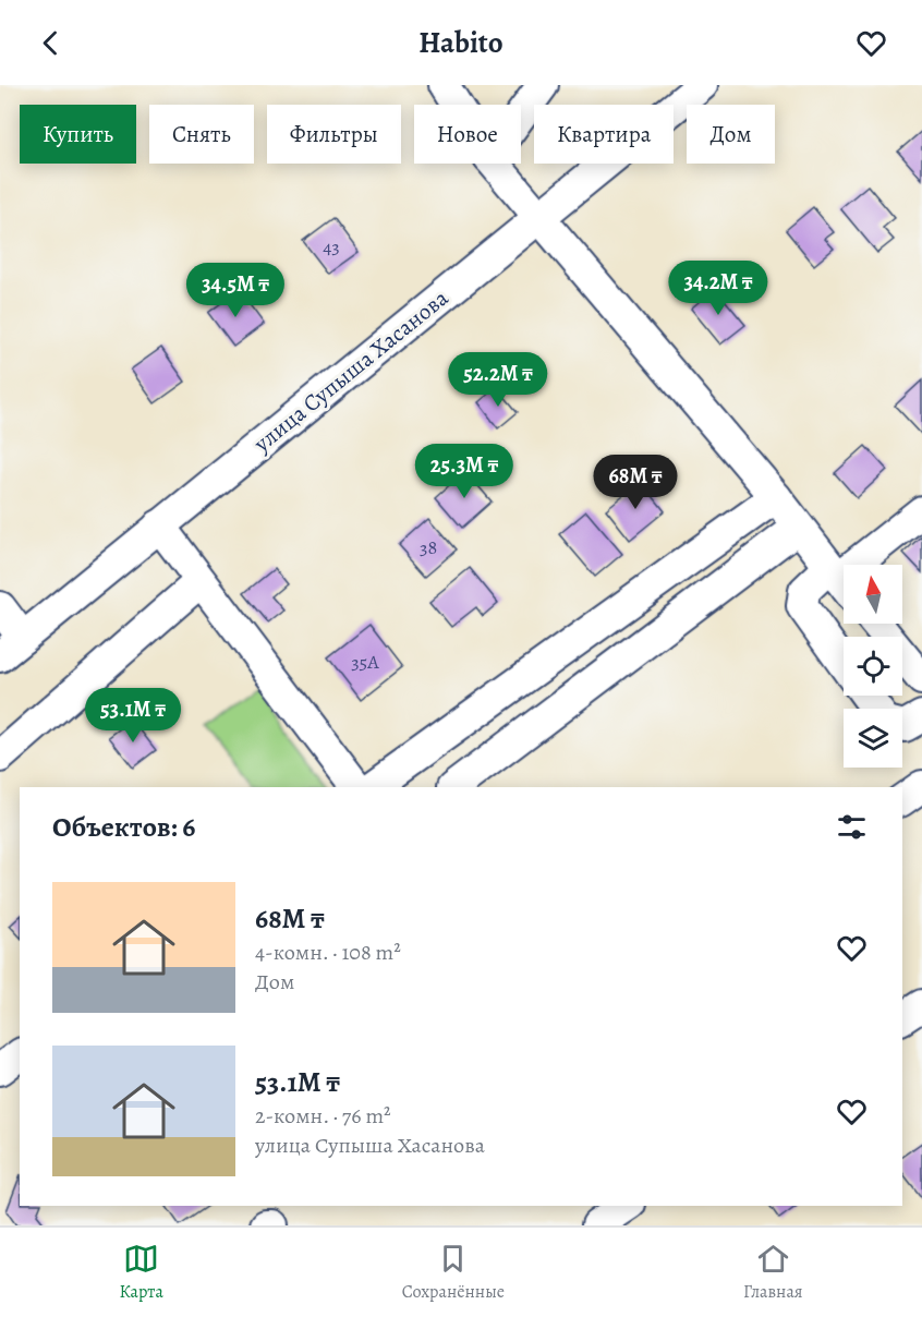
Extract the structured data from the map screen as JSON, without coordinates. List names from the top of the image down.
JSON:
{
  "streets": {
    "street": ["улица Супыша Хасанова"]
  },
  "house_numbers": ["43", "38", "35А"],
  "north": "top",
  "page": {
    "header": "Habito",
    "chip": [
      "Купить",
      "Снять",
      "Фильтры",
      "Новое",
      "Квартира",
      "Дом"
    ],
    "price": [
      "34.2M ₸",
      "34.5M ₸",
      "52.2M ₸",
      "25.3M ₸",
      "68M ₸",
      "53.1M ₸"
    ],
    "heading": "Объектов: 6",
    "list": [
      {
        "name": "68M ₸",
        "note": "4-комн. · 108 m² · Дом"
      },
      {
        "name": "53.1M ₸",
        "note": "2-комн. · 76 m² · улица Супыша Хасанова"
      }
    ],
    "tabs": ["Карта", "Сохранённые", "Главная"]
  }
}
